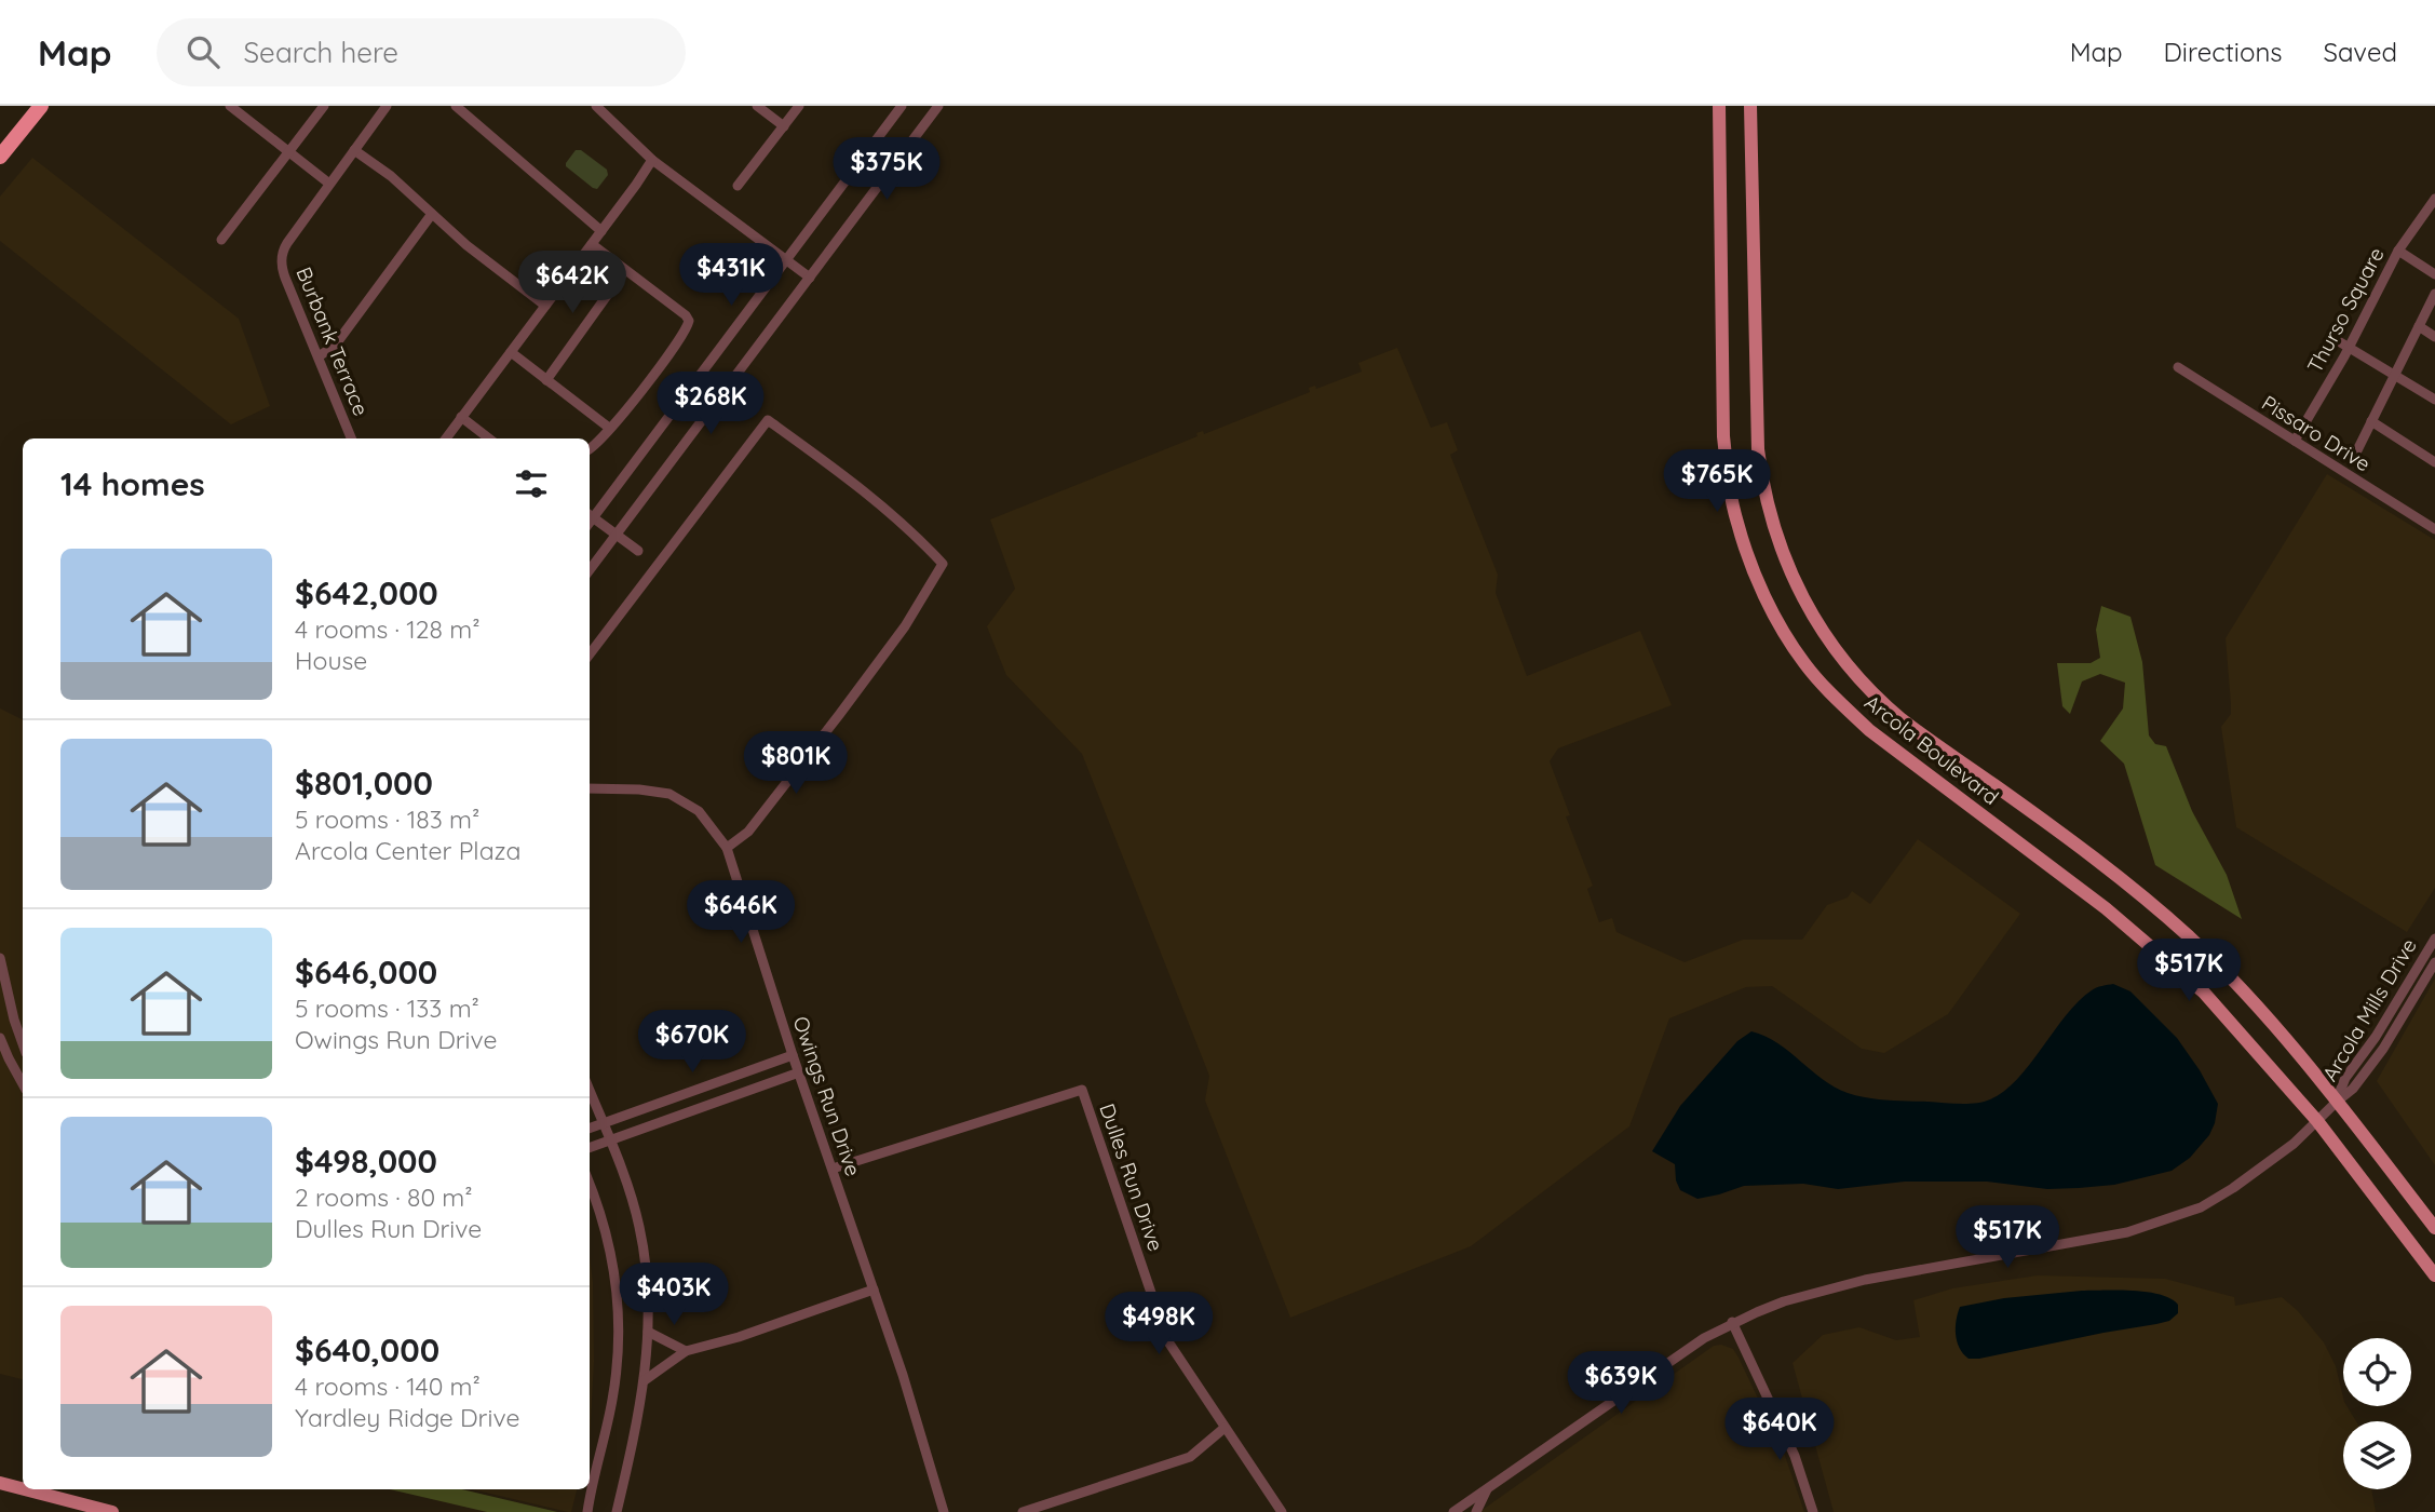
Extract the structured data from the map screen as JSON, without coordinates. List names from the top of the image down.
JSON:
{
  "streets": {
    "main road": ["Arcola Boulevard"],
    "street": [
      "Thurso Square",
      "Burbank Terrace",
      "Pissaro Drive",
      "Arcola Mills Drive",
      "Owings Run Drive",
      "Dulles Run Drive"
    ]
  },
  "crossings": [
    ["Thurso Square", "Pissaro Drive"],
    ["Arcola Boulevard", "Arcola Mills Drive"],
    ["Owings Run Drive", "Dulles Run Drive"]
  ],
  "page": {
    "header": "Map",
    "search": "Search here",
    "nav": ["Map", "Directions", "Saved"],
    "price": [
      "$375K",
      "$431K",
      "$642K",
      "$268K",
      "$765K",
      "$801K",
      "$646K",
      "$517K",
      "$670K",
      "$517K",
      "$403K",
      "$498K",
      "$639K",
      "$640K"
    ],
    "heading": "14 homes",
    "list": [
      {
        "name": "$642,000",
        "note": "4 rooms · 128 m² · House"
      },
      {
        "name": "$801,000",
        "note": "5 rooms · 183 m² · Arcola Center Plaza"
      },
      {
        "name": "$646,000",
        "note": "5 rooms · 133 m² · Owings Run Drive"
      },
      {
        "name": "$498,000",
        "note": "2 rooms · 80 m² · Dulles Run Drive"
      },
      {
        "name": "$640,000",
        "note": "4 rooms · 140 m² · Yardley Ridge Drive"
      }
    ]
  }
}
